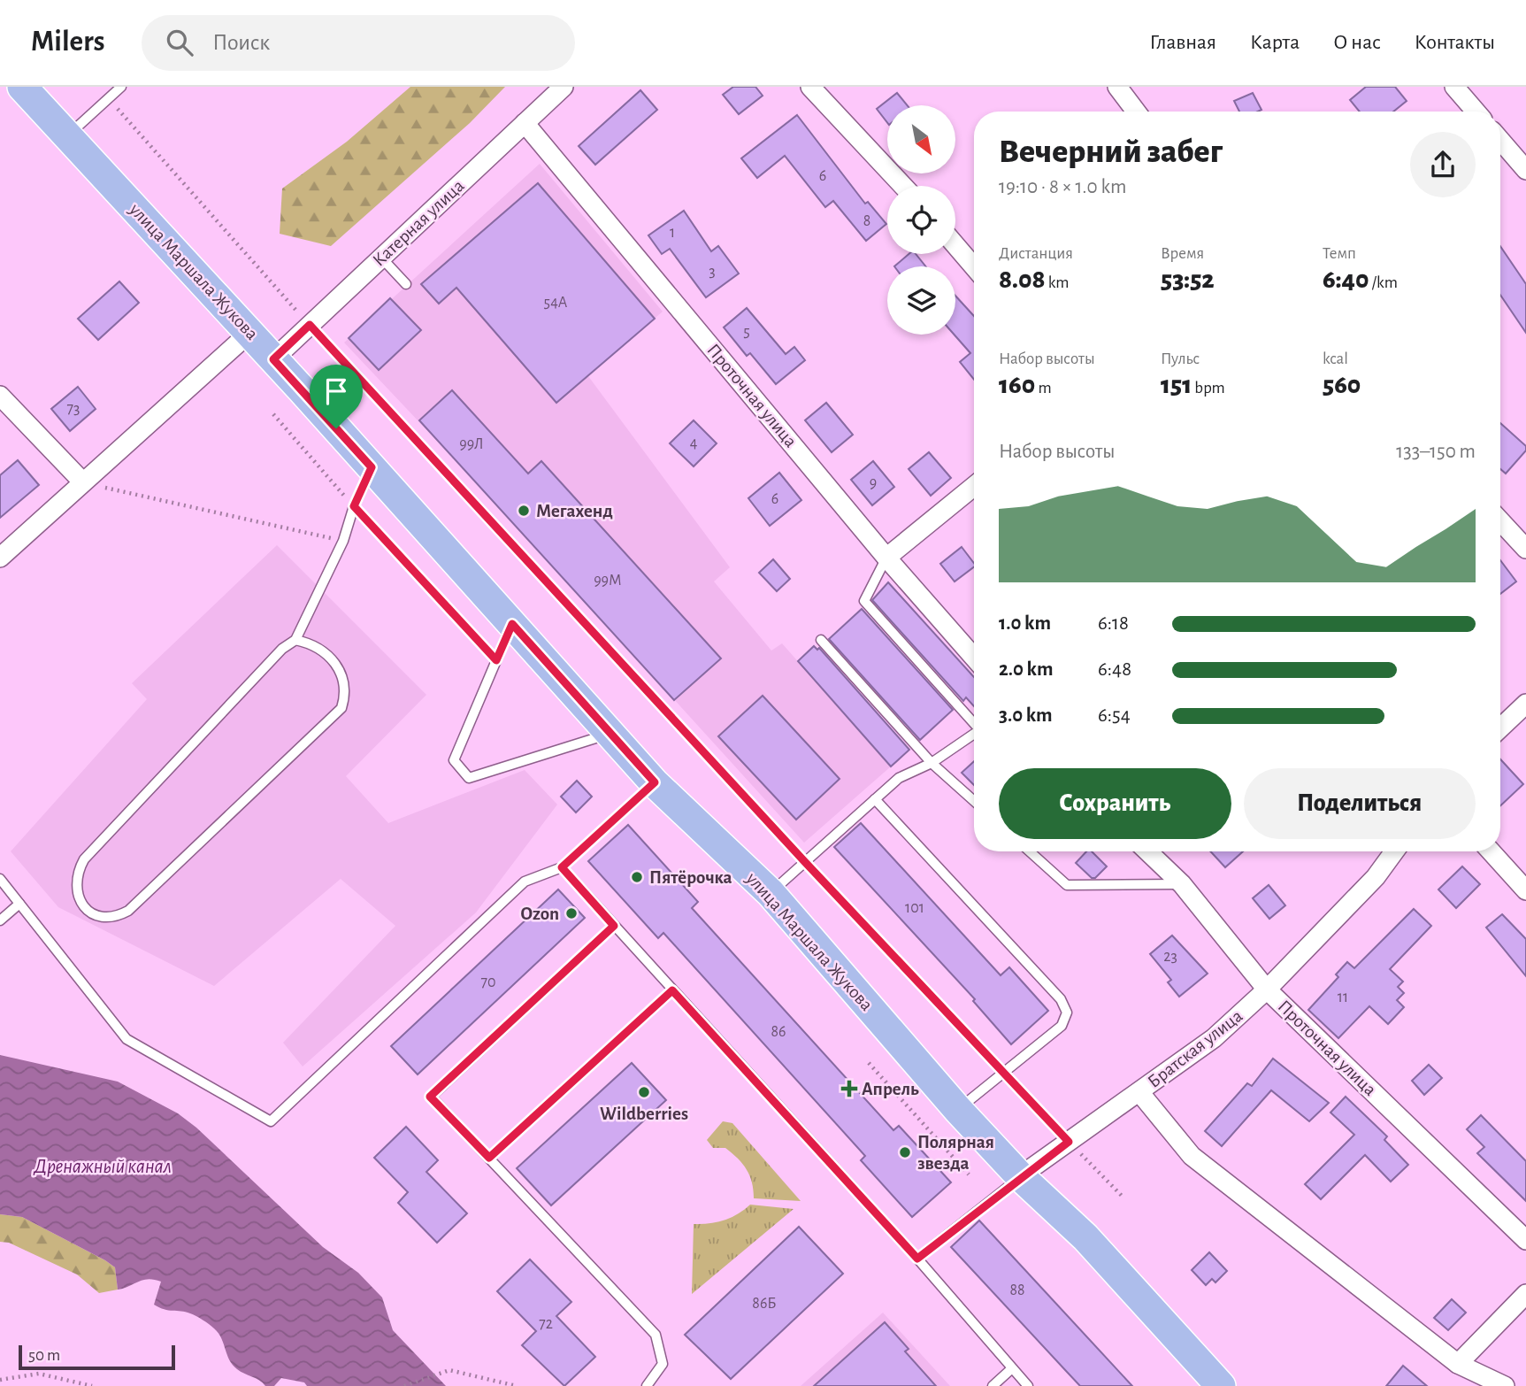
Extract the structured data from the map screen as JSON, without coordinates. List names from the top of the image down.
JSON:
{
  "streets": {
    "main road": ["улица Маршала Жукова"],
    "street": ["Катерная улица", "Проточная улица", "Братская улица"]
  },
  "crossings": [
    ["Катерная улица", "улица Маршала Жукова"],
    ["Катерная улица", "Проточная улица"],
    ["улица Маршала Жукова", "Братская улица"],
    ["Проточная улица", "Братская улица"]
  ],
  "water": ["Дренажный канал"],
  "places": {
    "other": [
      "Мегахенд",
      "Пятёрочка",
      "Ozon",
      "Wildberries",
      "Полярная звезда"
    ],
    "health": ["Апрель"]
  },
  "house_numbers": [
    "6",
    "8",
    "1",
    "3",
    "54А",
    "5",
    "73",
    "4",
    "99Л",
    "9",
    "6",
    "99М",
    "101",
    "23",
    "70",
    "11",
    "86",
    "88",
    "86Б",
    "72"
  ],
  "scale_bar": "50 m",
  "north": "bottom right",
  "page": {
    "header": "Milers",
    "search": "Поиск",
    "nav": [
      "Главная",
      "Карта",
      "О нас",
      "Контакты"
    ],
    "heading": ["Вечерний забег", "19:10 · 8 × 1.0 km"],
    "stats": [
      ["Дистанция", "8.08 km"],
      ["Время", "53:52"],
      ["Темп", "6:40 /km"],
      ["Набор высоты", "160 m"],
      ["Пульс", "151 bpm"],
      ["kcal", "560"]
    ],
    "chart": ["Набор высоты", "133–150 m"],
    "list": [
      {
        "name": "1.0 km",
        "note": "6:18"
      },
      {
        "name": "2.0 km",
        "note": "6:48"
      },
      {
        "name": "3.0 km",
        "note": "6:54"
      }
    ],
    "buttons": ["Сохранить", "Поделиться"],
    "scale": "50 m"
  }
}
